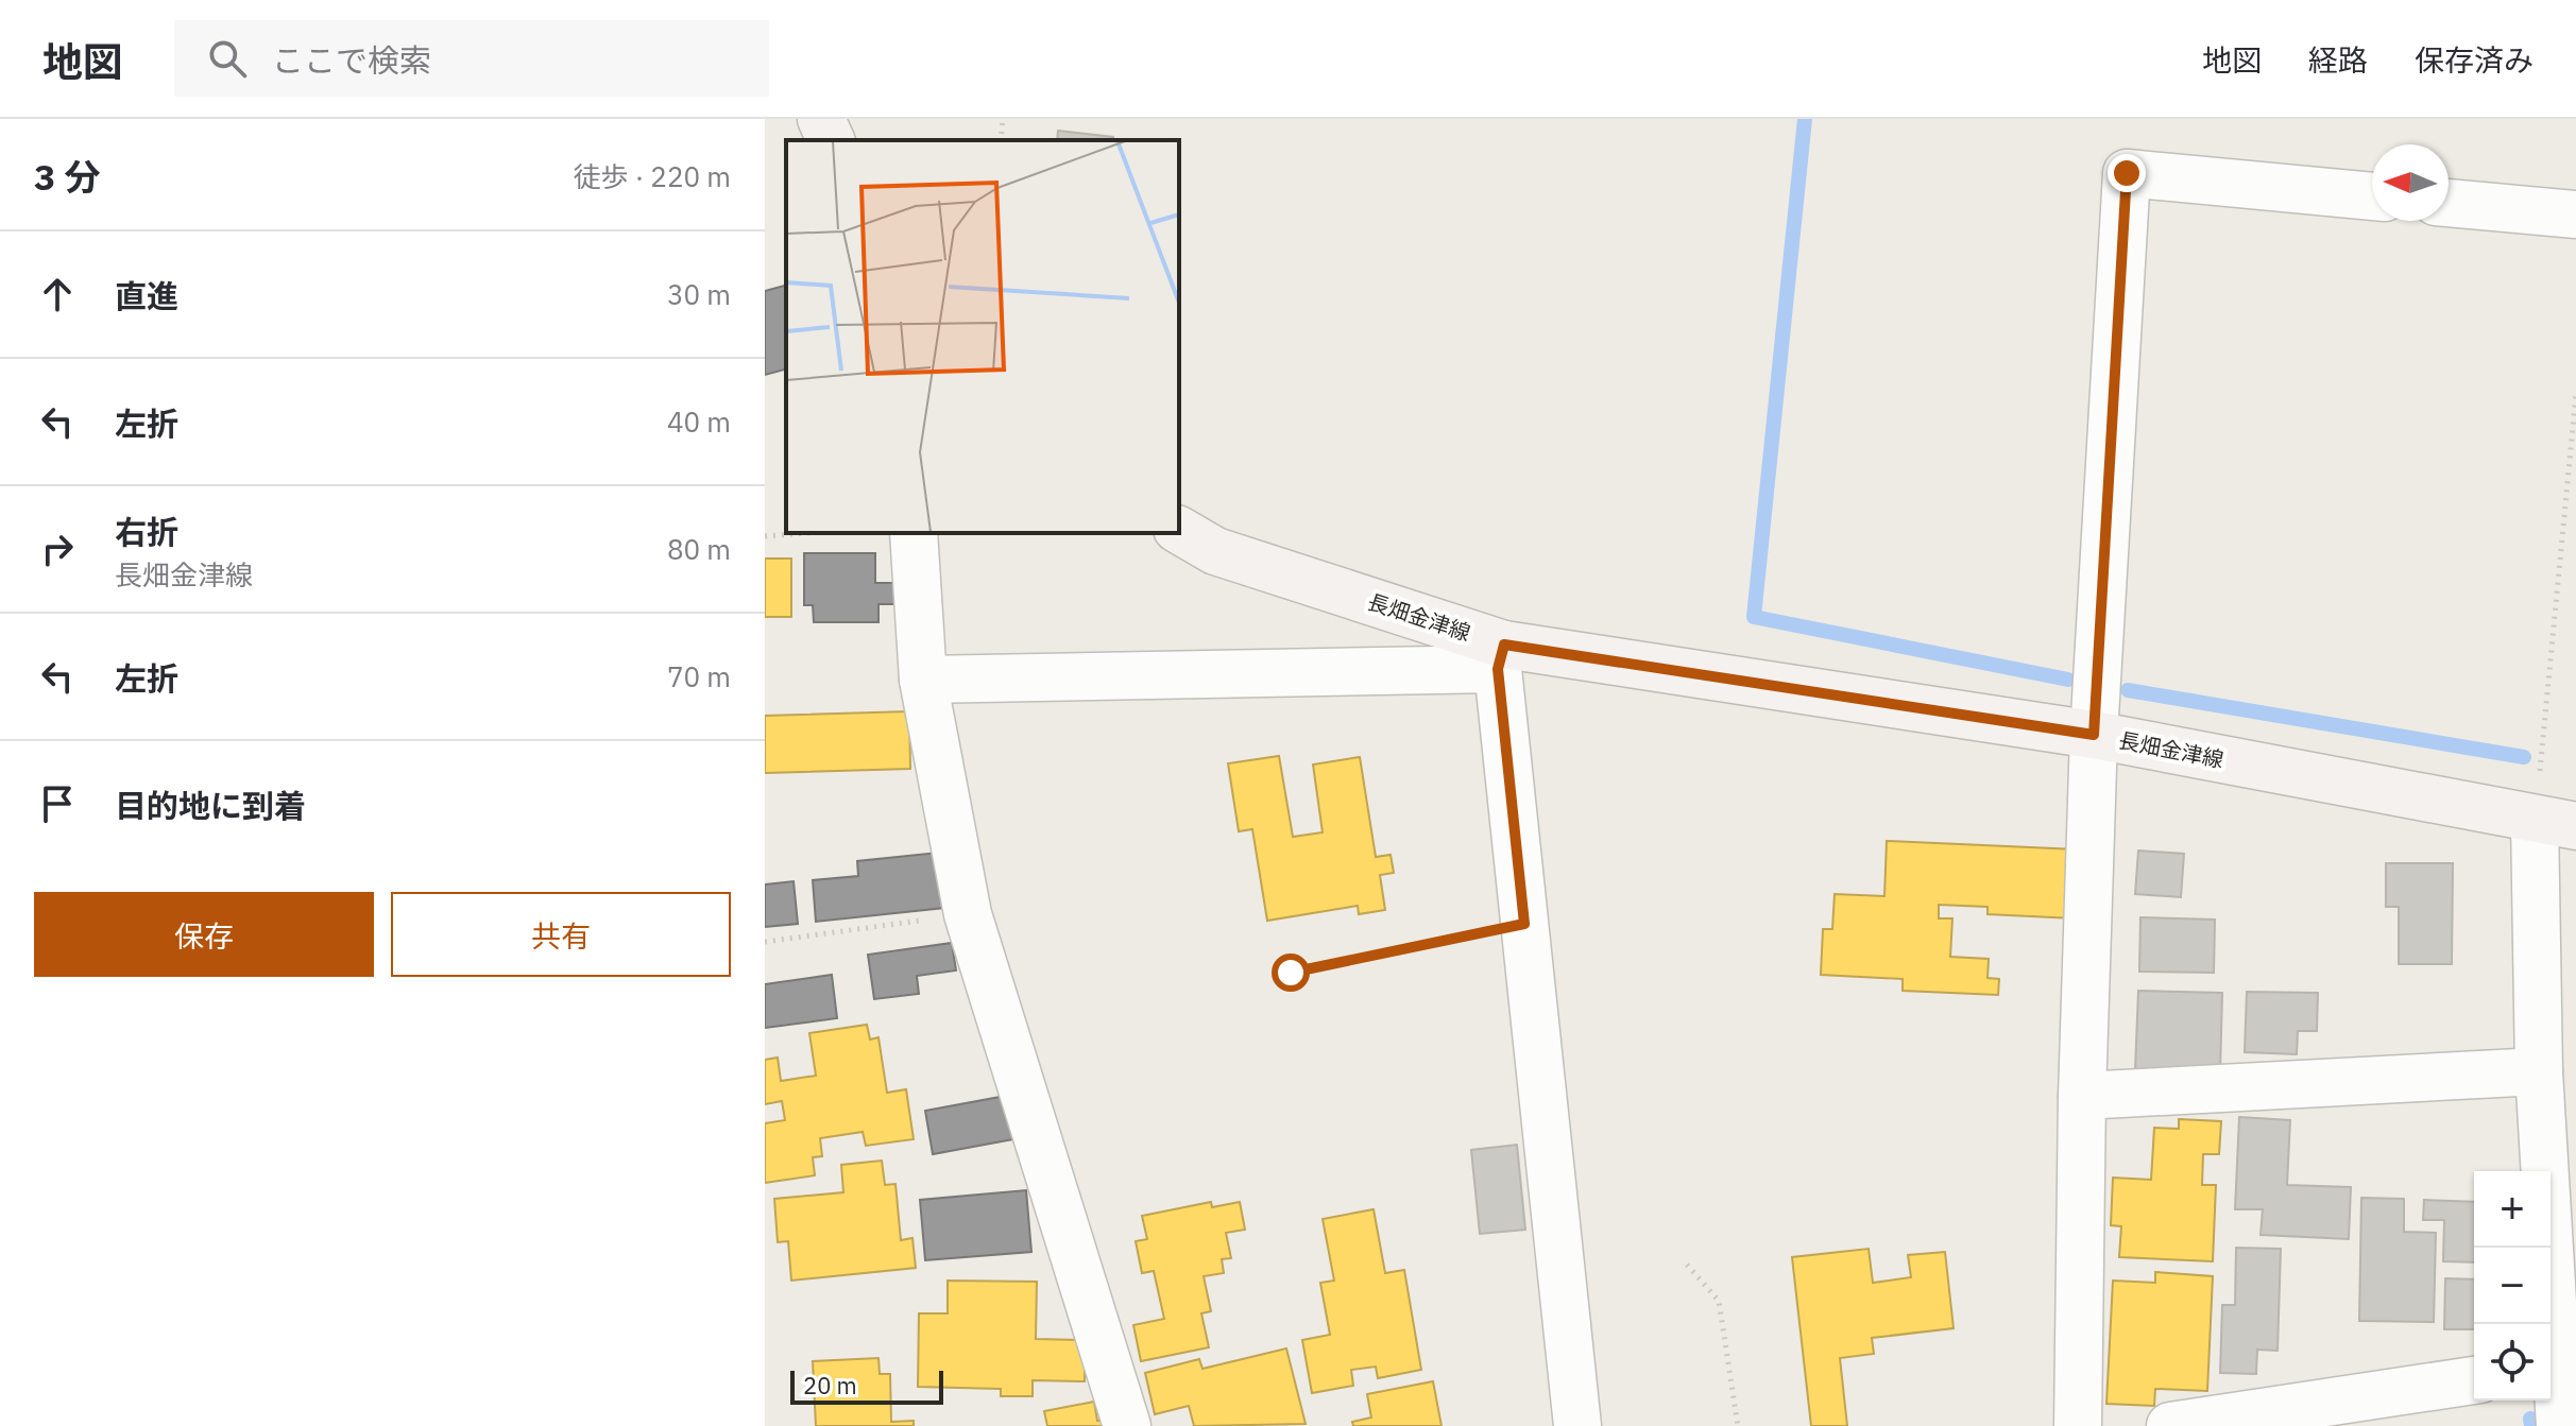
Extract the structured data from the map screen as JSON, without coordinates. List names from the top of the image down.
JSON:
{
  "streets": {
    "main road": ["長畑金津線"]
  },
  "scale_bar": "20 m",
  "north": "left",
  "page": {
    "header": "地図",
    "search": "ここで検索",
    "nav": ["地図", "経路", "保存済み"],
    "heading": ["3 分", "徒歩 · 220 m"],
    "list": [
      ["直進", "30 m"],
      ["左折", "40 m"],
      ["右折", "長畑金津線", "80 m"],
      ["左折", "70 m"],
      "目的地に到着"
    ],
    "buttons": ["保存", "共有"],
    "map_buttons": ["+", "−"],
    "scale": "20 m"
  }
}
